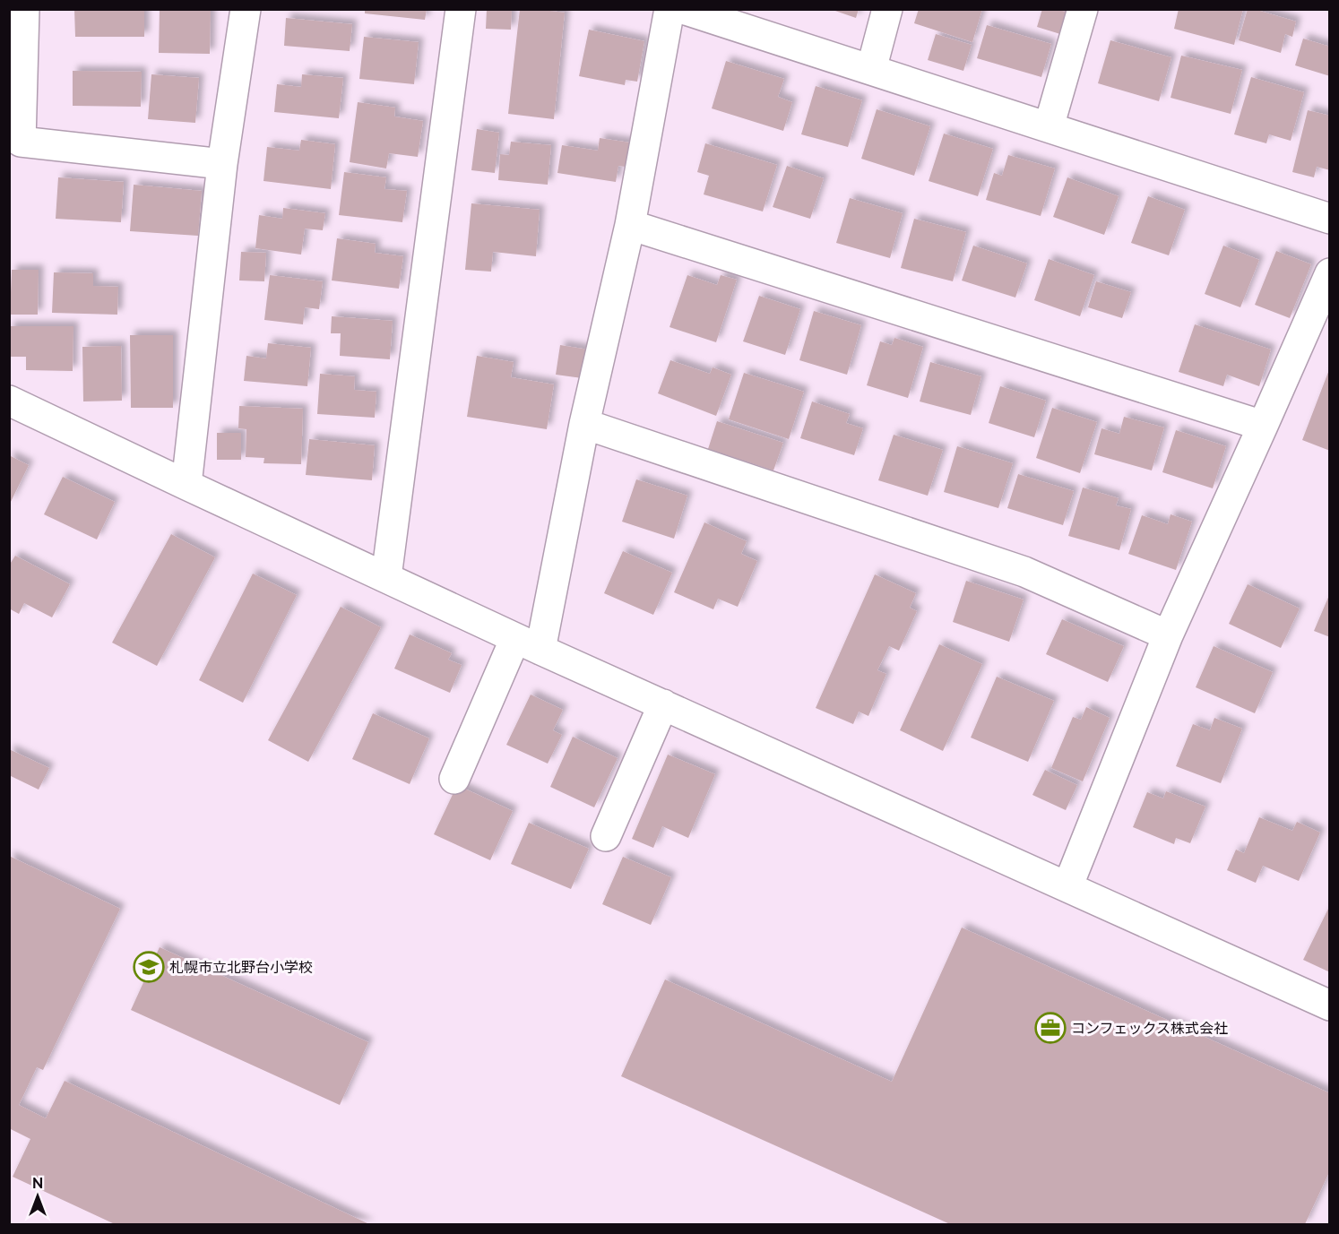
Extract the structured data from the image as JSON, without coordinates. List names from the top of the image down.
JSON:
{
  "places": {
    "school or university": ["札幌市立北野台小学校"],
    "office": ["コンフェックス株式会社"]
  },
  "north": "top"
}
